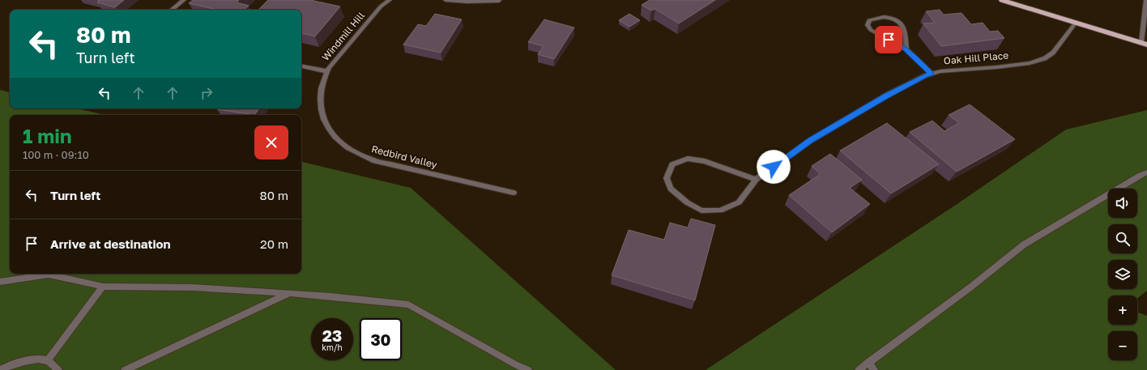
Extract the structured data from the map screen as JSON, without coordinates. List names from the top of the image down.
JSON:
{
  "streets": {
    "street": ["Windmill Hill", "Oak Hill Place", "Redbird Valley"]
  },
  "crossings": [
    ["Windmill Hill", "Redbird Valley"]
  ],
  "page": {
    "turn": ["80 m", "Turn left"],
    "heading": ["1 min", "100 m · 09:10"],
    "list": [
      {
        "name": "Turn left",
        "value": "80 m"
      },
      {
        "name": "Arrive at destination",
        "value": "20 m"
      }
    ],
    "map_buttons": ["+", "−"],
    "speed": "23 km/h",
    "limit": "30"
  }
}
